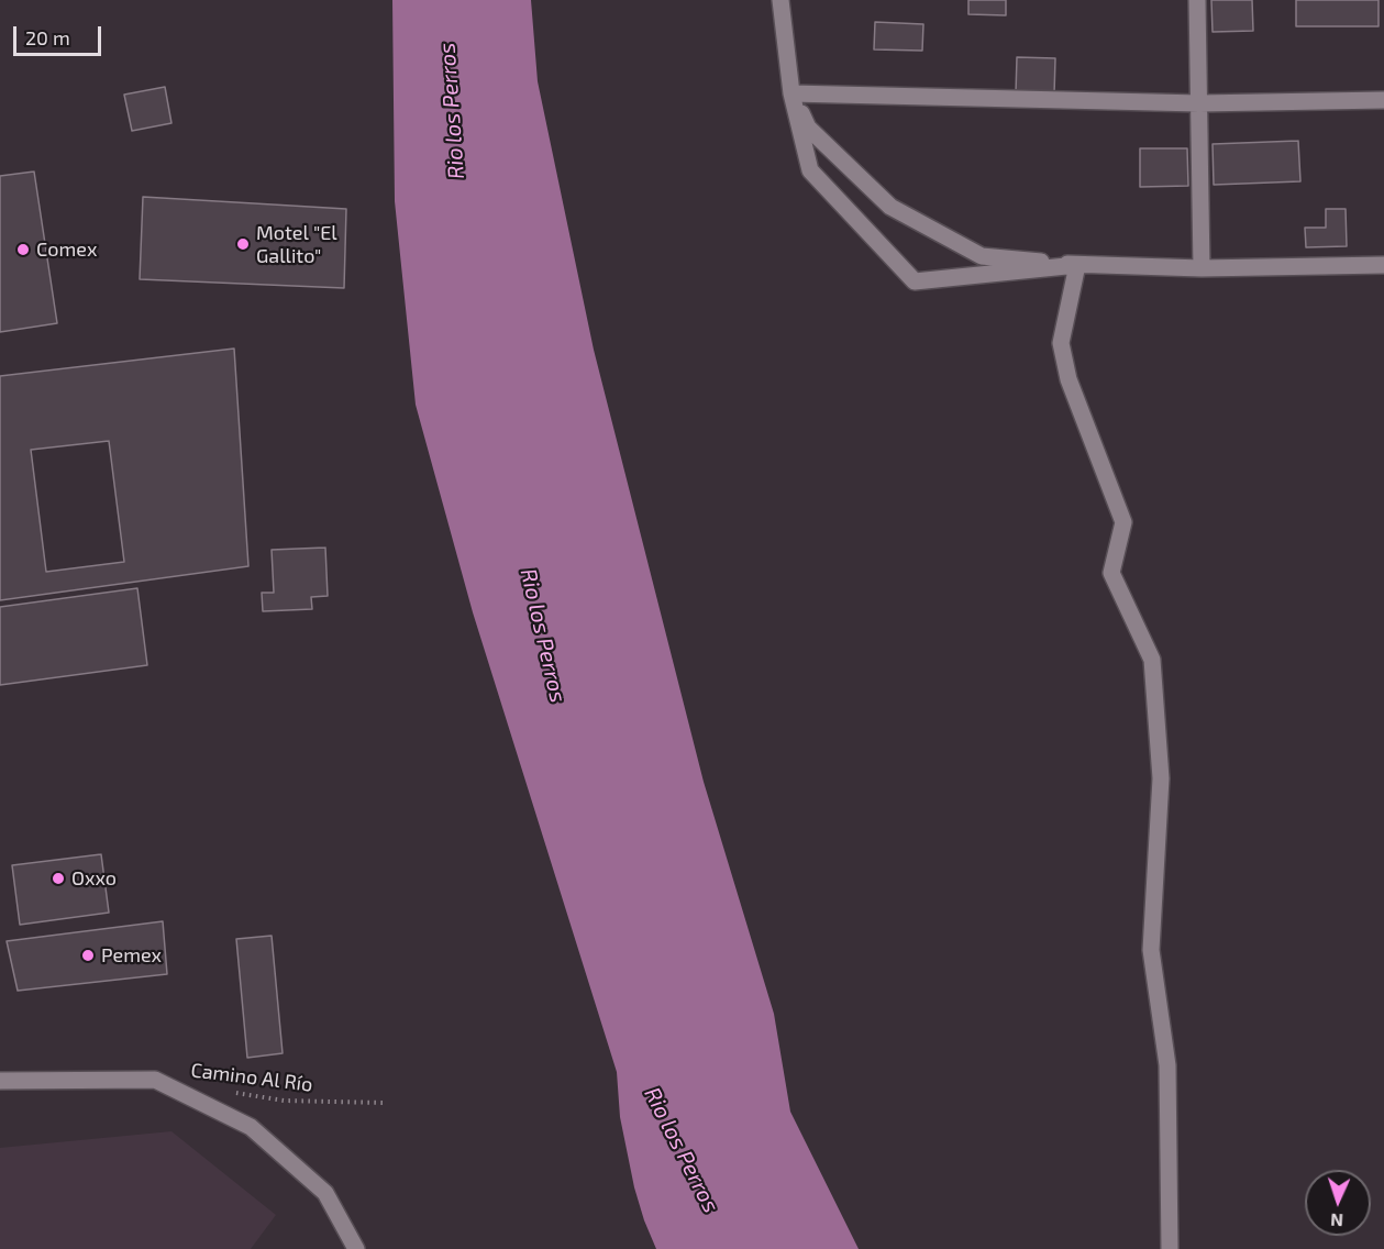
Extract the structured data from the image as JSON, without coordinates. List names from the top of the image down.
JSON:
{
  "streets": {
    "path": ["Camino Al Río"]
  },
  "water": ["Rio los Perros"],
  "places": [
    "Motel \"El Gallito\"",
    "Comex",
    "Oxxo",
    "Pemex"
  ],
  "scale_bar": "20 m",
  "north": "bottom"
}
